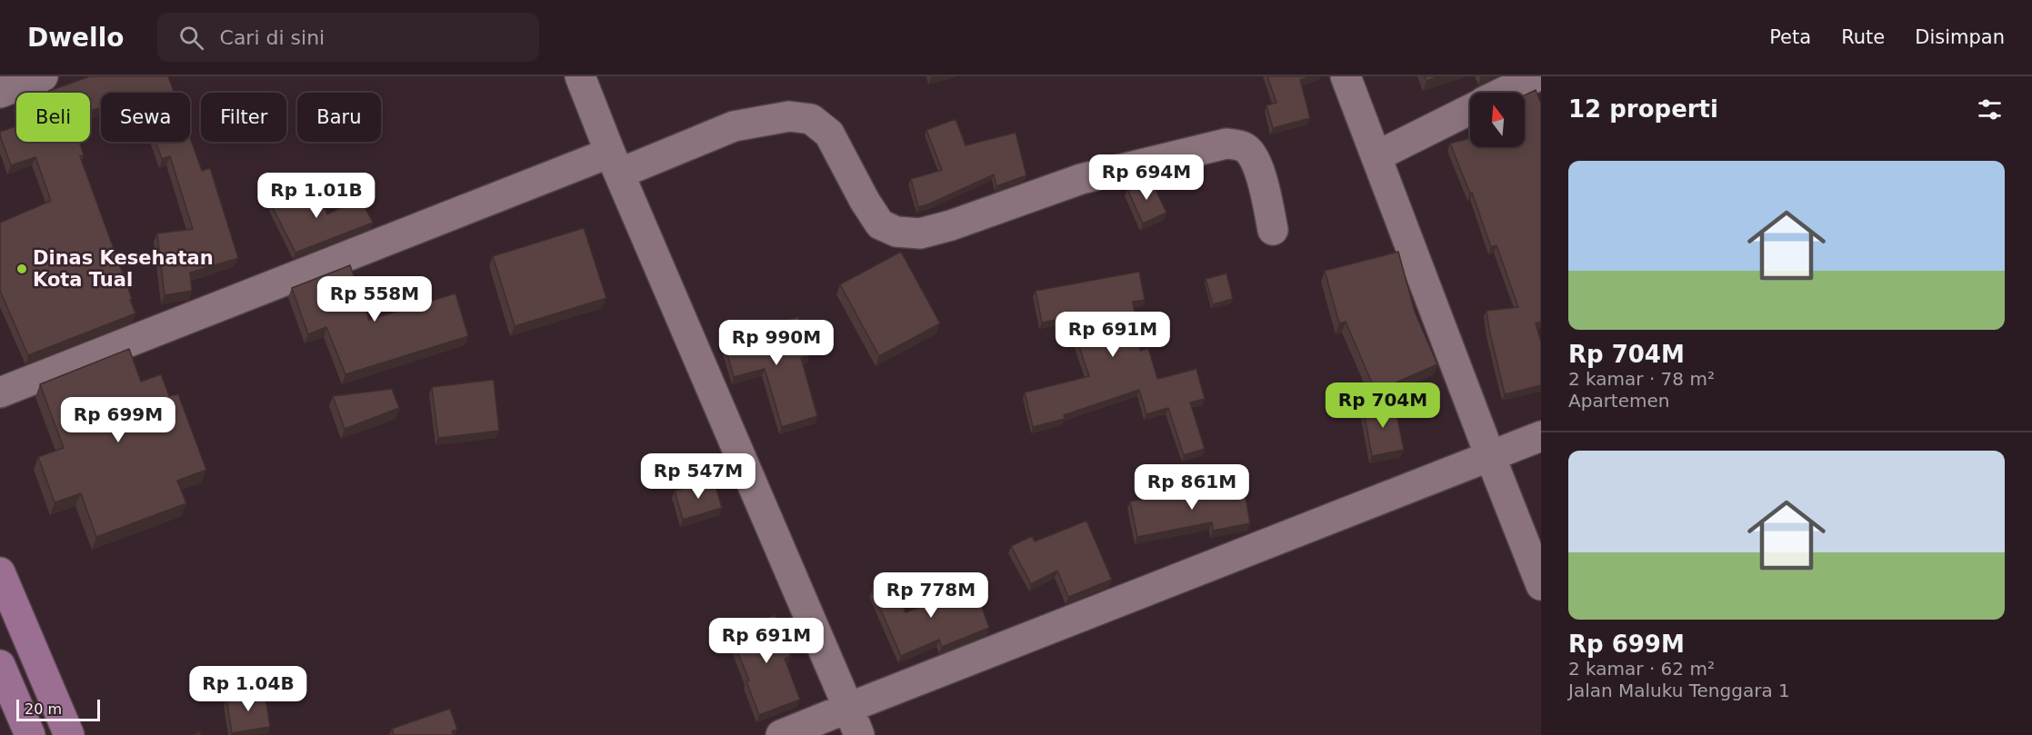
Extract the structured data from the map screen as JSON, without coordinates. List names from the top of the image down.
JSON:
{
  "places": ["Dinas Kesehatan Kota Tual"],
  "scale_bar": "20 m",
  "north": "top",
  "page": {
    "header": "Dwello",
    "search": "Cari di sini",
    "nav": ["Peta", "Rute", "Disimpan"],
    "heading": "12 properti",
    "chip": [
      "Beli",
      "Sewa",
      "Filter",
      "Baru"
    ],
    "list": [
      {
        "name": "Rp 704M",
        "note": "2 kamar · 78 m² · Apartemen"
      },
      {
        "name": "Rp 699M",
        "note": "2 kamar · 62 m² · Jalan Maluku Tenggara 1"
      }
    ],
    "price": [
      "Rp 694M",
      "Rp 1.01B",
      "Rp 558M",
      "Rp 691M",
      "Rp 990M",
      "Rp 704M",
      "Rp 699M",
      "Rp 547M",
      "Rp 861M",
      "Rp 778M",
      "Rp 691M",
      "Rp 1.04B"
    ],
    "scale": "20 m"
  }
}
